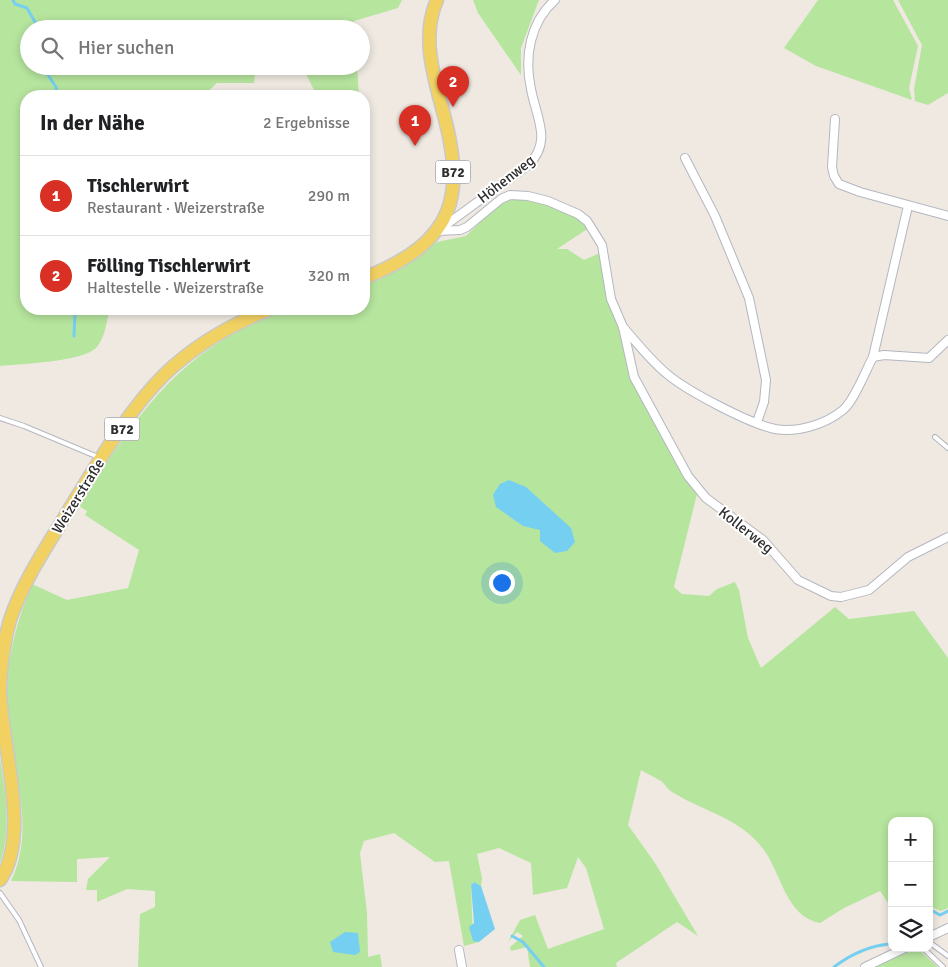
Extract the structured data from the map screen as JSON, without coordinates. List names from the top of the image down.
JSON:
{
  "streets": {
    "main road": ["B72", "Weizerstraße"],
    "street": ["Höhenweg", "Kollerweg"]
  },
  "crossings": [
    ["B72", "Höhenweg"],
    ["B72", "Weizerstraße"],
    ["B72", "Kollerweg"],
    ["Höhenweg", "Kollerweg"]
  ],
  "page": {
    "search": "Hier suchen",
    "pins": ["2", "1"],
    "heading": ["In der Nähe", "2 Ergebnisse"],
    "list": [
      {
        "mark": "1",
        "name": "Tischlerwirt",
        "note": "Restaurant · Weizerstraße",
        "value": "290 m"
      },
      {
        "mark": "2",
        "name": "Fölling Tischlerwirt",
        "note": "Haltestelle · Weizerstraße",
        "value": "320 m"
      }
    ],
    "map_buttons": ["+", "−"]
  }
}
